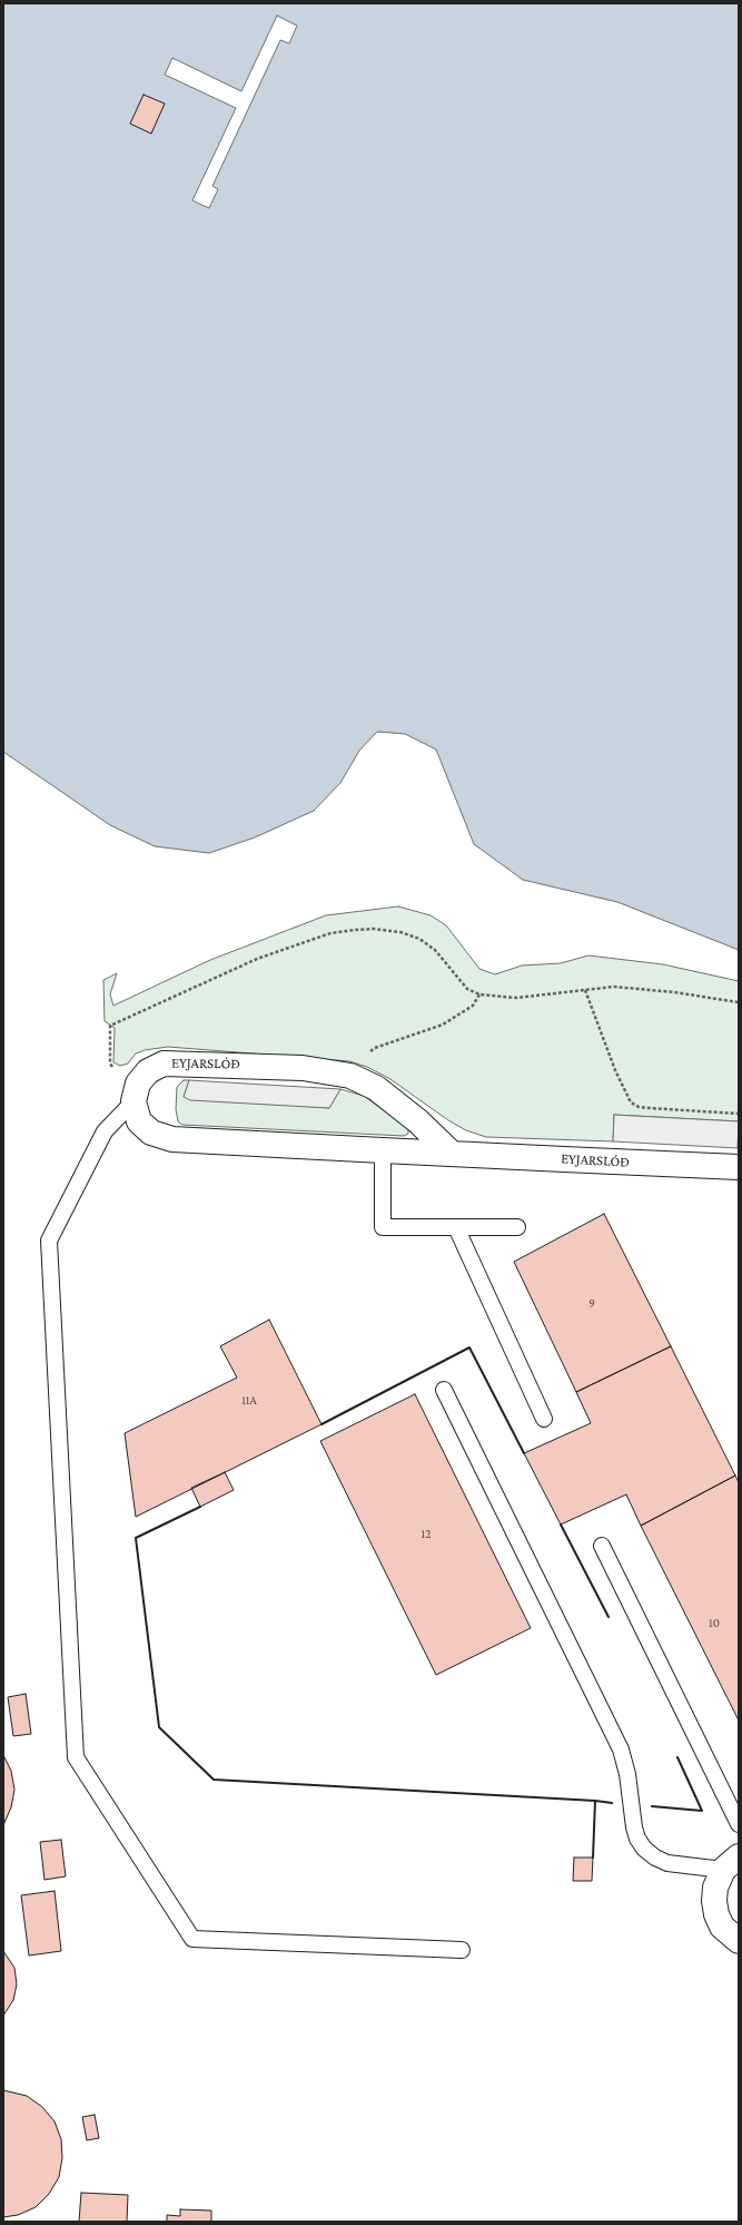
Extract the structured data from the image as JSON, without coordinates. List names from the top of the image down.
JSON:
{
  "streets": {
    "street": ["EYJARSLÓÐ"]
  },
  "house_numbers": [
    "9",
    "11A",
    "12",
    "10"
  ]
}
